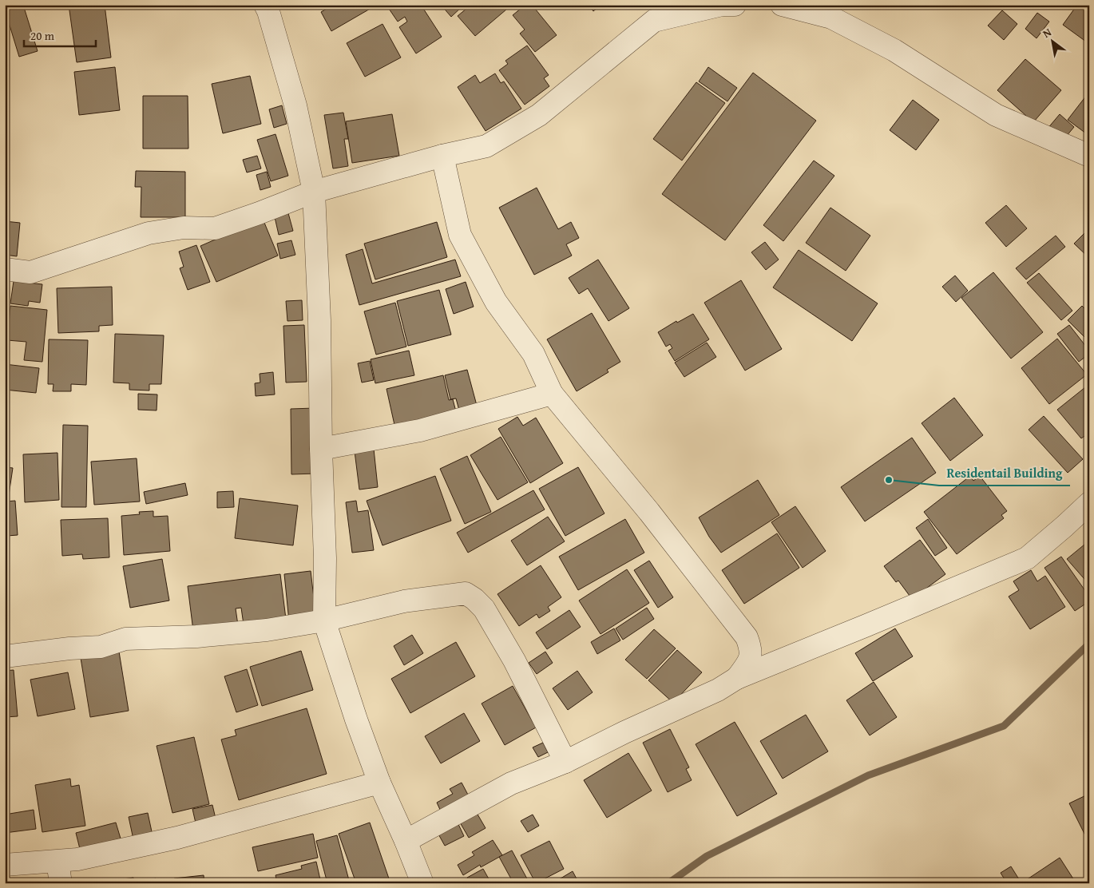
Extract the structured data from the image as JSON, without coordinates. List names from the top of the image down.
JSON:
{
  "places": ["Residentail Building"],
  "scale_bar": "20 m",
  "north": "top left"
}
